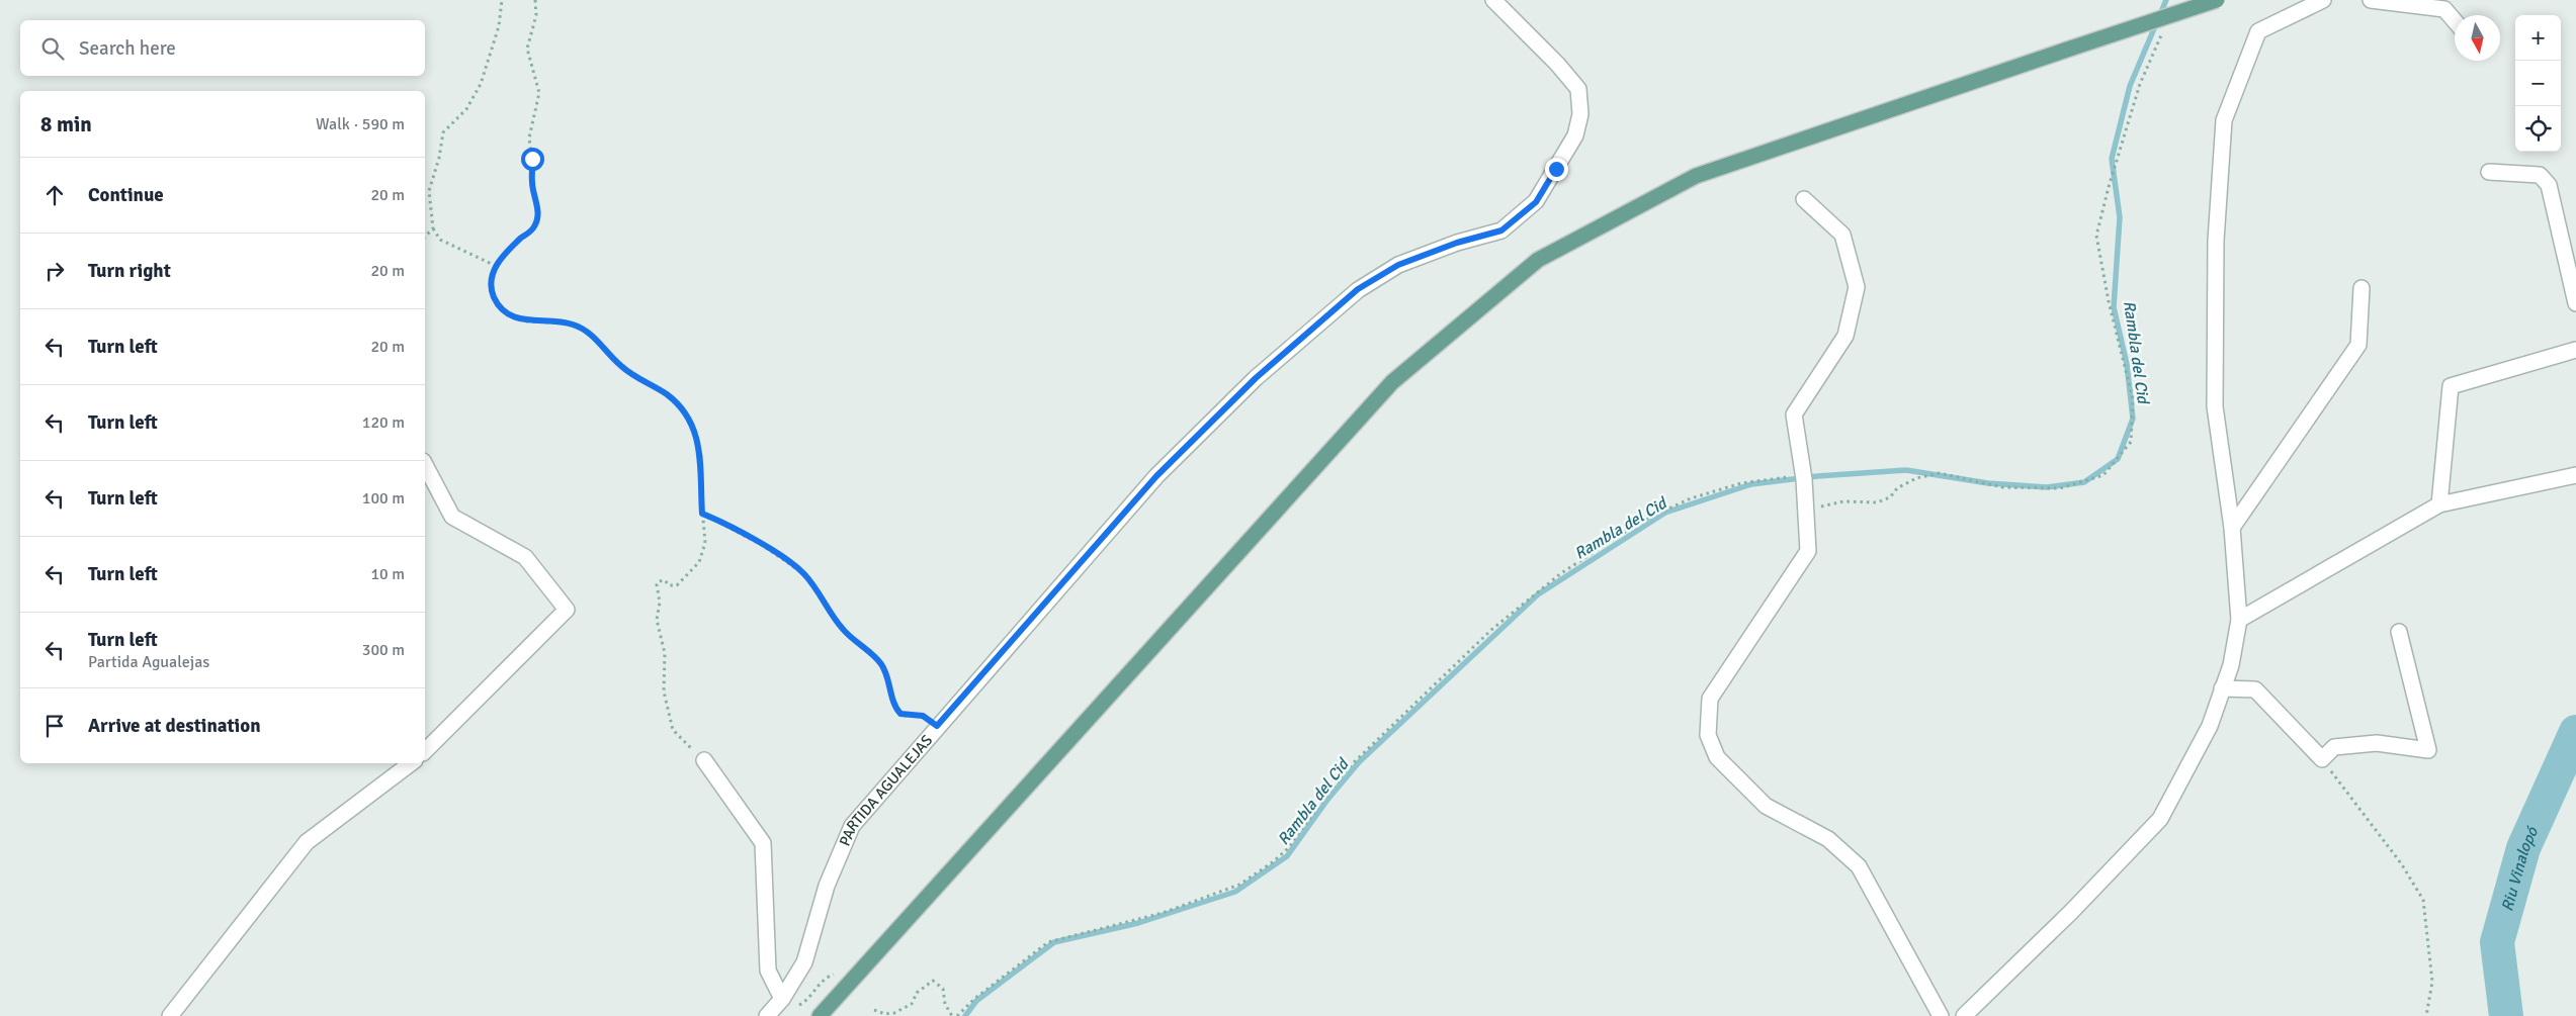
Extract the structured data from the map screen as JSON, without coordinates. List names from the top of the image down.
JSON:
{
  "streets": {
    "street": ["PARTIDA AGUALEJAS"]
  },
  "water": ["Rambla del Cid", "Riu Vinalopó"],
  "north": "bottom",
  "page": {
    "map_buttons": ["+", "−"],
    "search": "Search here",
    "heading": ["8 min", "Walk · 590 m"],
    "list": [
      ["Continue", "20 m"],
      ["Turn right", "20 m"],
      ["Turn left", "20 m"],
      ["Turn left", "120 m"],
      ["Turn left", "100 m"],
      ["Turn left", "10 m"],
      ["Turn left", "Partida Agualejas", "300 m"],
      "Arrive at destination"
    ]
  }
}
